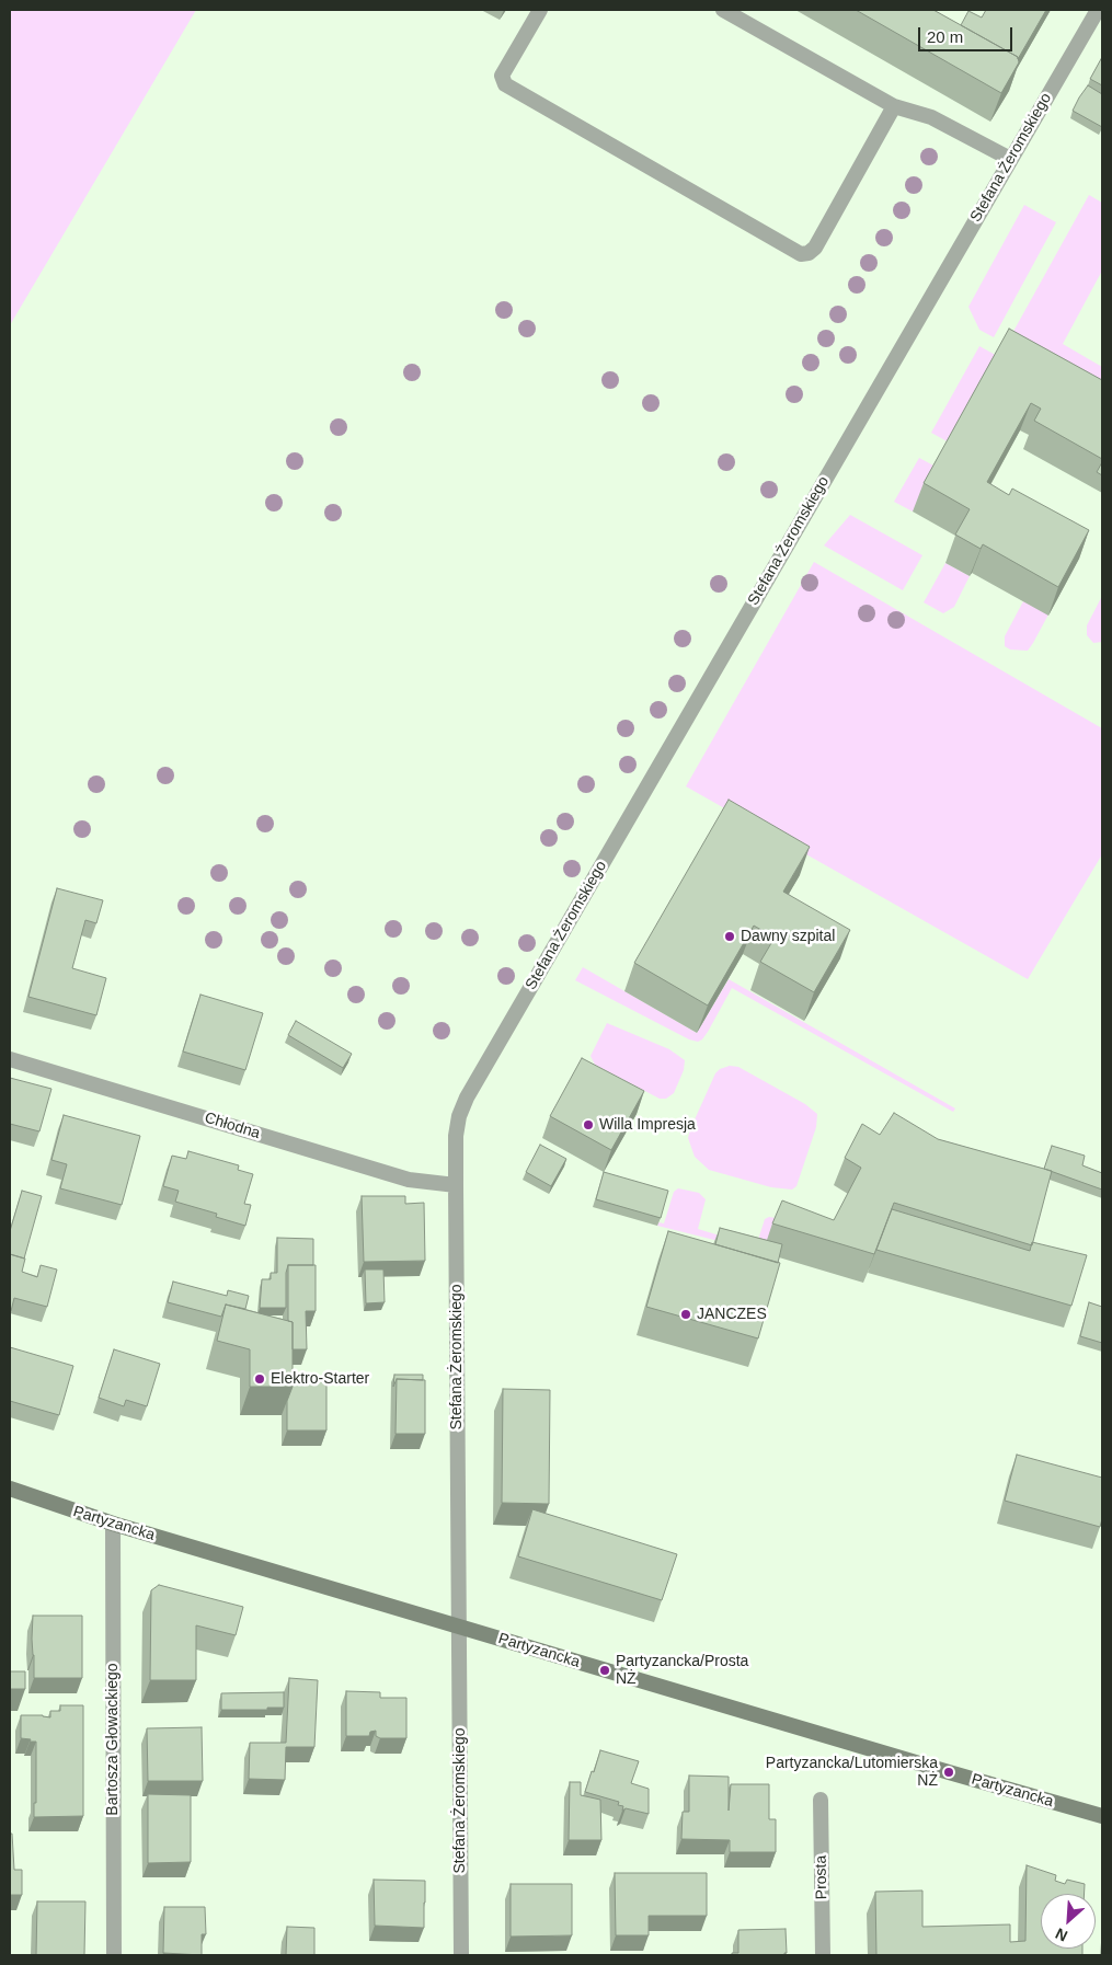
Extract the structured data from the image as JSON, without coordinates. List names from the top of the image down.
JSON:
{
  "streets": {
    "main road": ["Partyzancka"],
    "street": [
      "Stefana Żeromskiego",
      "Chłodna",
      "Bartosza Głowackiego",
      "Prosta"
    ]
  },
  "crossings": [
    ["Stefana Żeromskiego", "Chłodna"],
    ["Stefana Żeromskiego", "Partyzancka"],
    ["Partyzancka", "Bartosza Głowackiego"]
  ],
  "places": [
    "Dawny szpital",
    "Willa Impresja",
    "JANCZES",
    "Elektro-Starter",
    "Partyzancka/Prosta NŻ",
    "Partyzancka/Lutomierska NŻ"
  ],
  "scale_bar": "20 m",
  "north": "bottom left"
}
